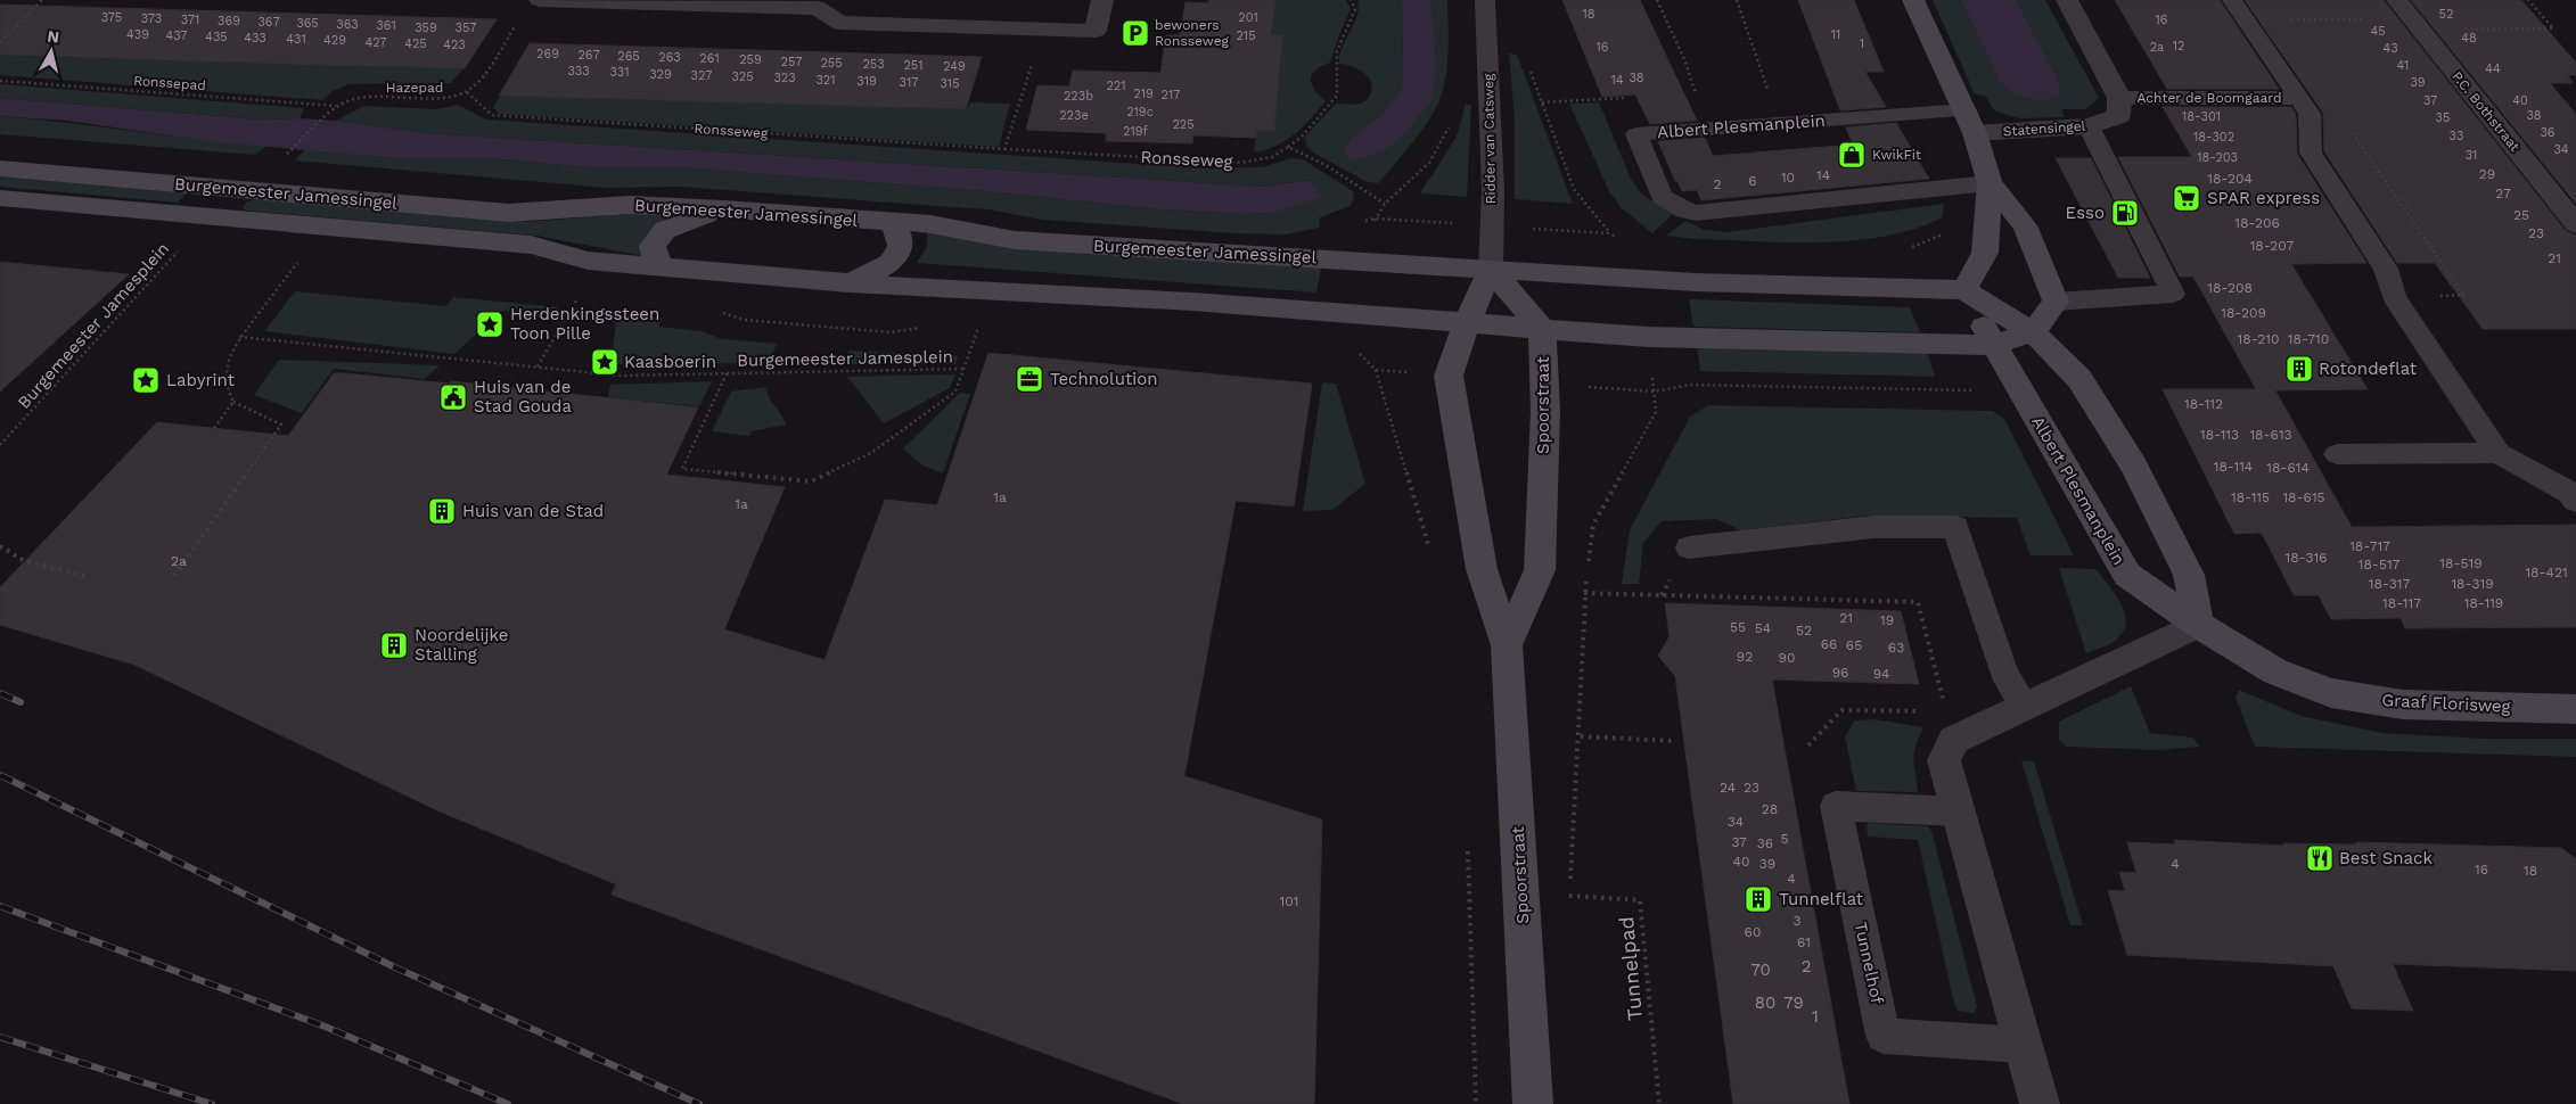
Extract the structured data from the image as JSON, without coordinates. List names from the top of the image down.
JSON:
{
  "streets": {
    "main road": [
      "Albert Plesmanplein",
      "Burgemeester Jamessingel",
      "Spoorstraat",
      "Graaf Florisweg"
    ],
    "street": ["P.C. Bothstraat", "Statensingel"],
    "lane": ["Achter de Boomgaard", "Ridder van Catsweg", "Tunnelhof"],
    "path": [
      "Ronssepad",
      "Hazepad",
      "Ronsseweg",
      "Burgemeester Jamesplein",
      "Tunnelpad"
    ]
  },
  "crossings": [
    ["Ronssepad", "Hazepad"],
    ["Hazepad", "Ronsseweg"],
    ["Achter de Boomgaard", "Statensingel"],
    ["Albert Plesmanplein", "Graaf Florisweg"],
    ["Ridder van Catsweg", "Burgemeester Jamessingel"],
    ["Burgemeester Jamessingel", "Spoorstraat"]
  ],
  "places": {
    "parking": ["bewoners Ronsseweg"],
    "shop": ["KwikFit"],
    "supermarket": ["SPAR express"],
    "fuel station": ["Esso"],
    "place": ["Herdenkingssteen Toon Pille", "Kaasboerin", "Labyrint"],
    "building": [
      "Rotondeflat",
      "Huis van de Stad",
      "Noordelijke Stalling",
      "Tunnelflat"
    ],
    "office": ["Technolution"],
    "public building": ["Huis van de Stad Gouda"],
    "restaurant": ["Best Snack"]
  },
  "house_numbers": [
    "18",
    "52",
    "375",
    "201",
    "373",
    "371",
    "16",
    "369",
    "367",
    "365",
    "363",
    "361",
    "359",
    "357",
    "45",
    "439",
    "11",
    "437",
    "215",
    "435",
    "433",
    "48",
    "431",
    "429",
    "427",
    "425",
    "1",
    "423",
    "12",
    "16",
    "2a",
    "43",
    "269",
    "267",
    "265",
    "263",
    "261",
    "259",
    "257",
    "255",
    "253",
    "251",
    "41",
    "249",
    "44",
    "333",
    "331",
    "329",
    "327",
    "325",
    "323",
    "38",
    "321",
    "14",
    "319",
    "317",
    "39",
    "315",
    "221",
    "219",
    "217",
    "223b",
    "37",
    "40",
    "219c",
    "223e",
    "38",
    "18-301",
    "35",
    "225",
    "219f",
    "36",
    "33",
    "18-302",
    "34",
    "31",
    "18-203",
    "29",
    "14",
    "10",
    "18-204",
    "6",
    "2",
    "27",
    "25",
    "18-206",
    "23",
    "18-207",
    "21",
    "18-208",
    "18-209",
    "18-210",
    "18-710",
    "18-112",
    "18-113",
    "18-613",
    "18-114",
    "18-614",
    "1a",
    "18-115",
    "18-615",
    "1a",
    "18-717",
    "18-316",
    "2a",
    "18-519",
    "18-517",
    "18-421",
    "18-317",
    "18-319",
    "18-117",
    "18-119",
    "21",
    "19",
    "55",
    "54",
    "52",
    "66",
    "65",
    "63",
    "92",
    "90",
    "96",
    "94",
    "24",
    "23",
    "28",
    "34",
    "5",
    "37",
    "36",
    "40",
    "39",
    "4",
    "16",
    "18",
    "4",
    "101",
    "3",
    "60",
    "61",
    "2",
    "70",
    "80",
    "79",
    "1"
  ],
  "north": "top"
}
